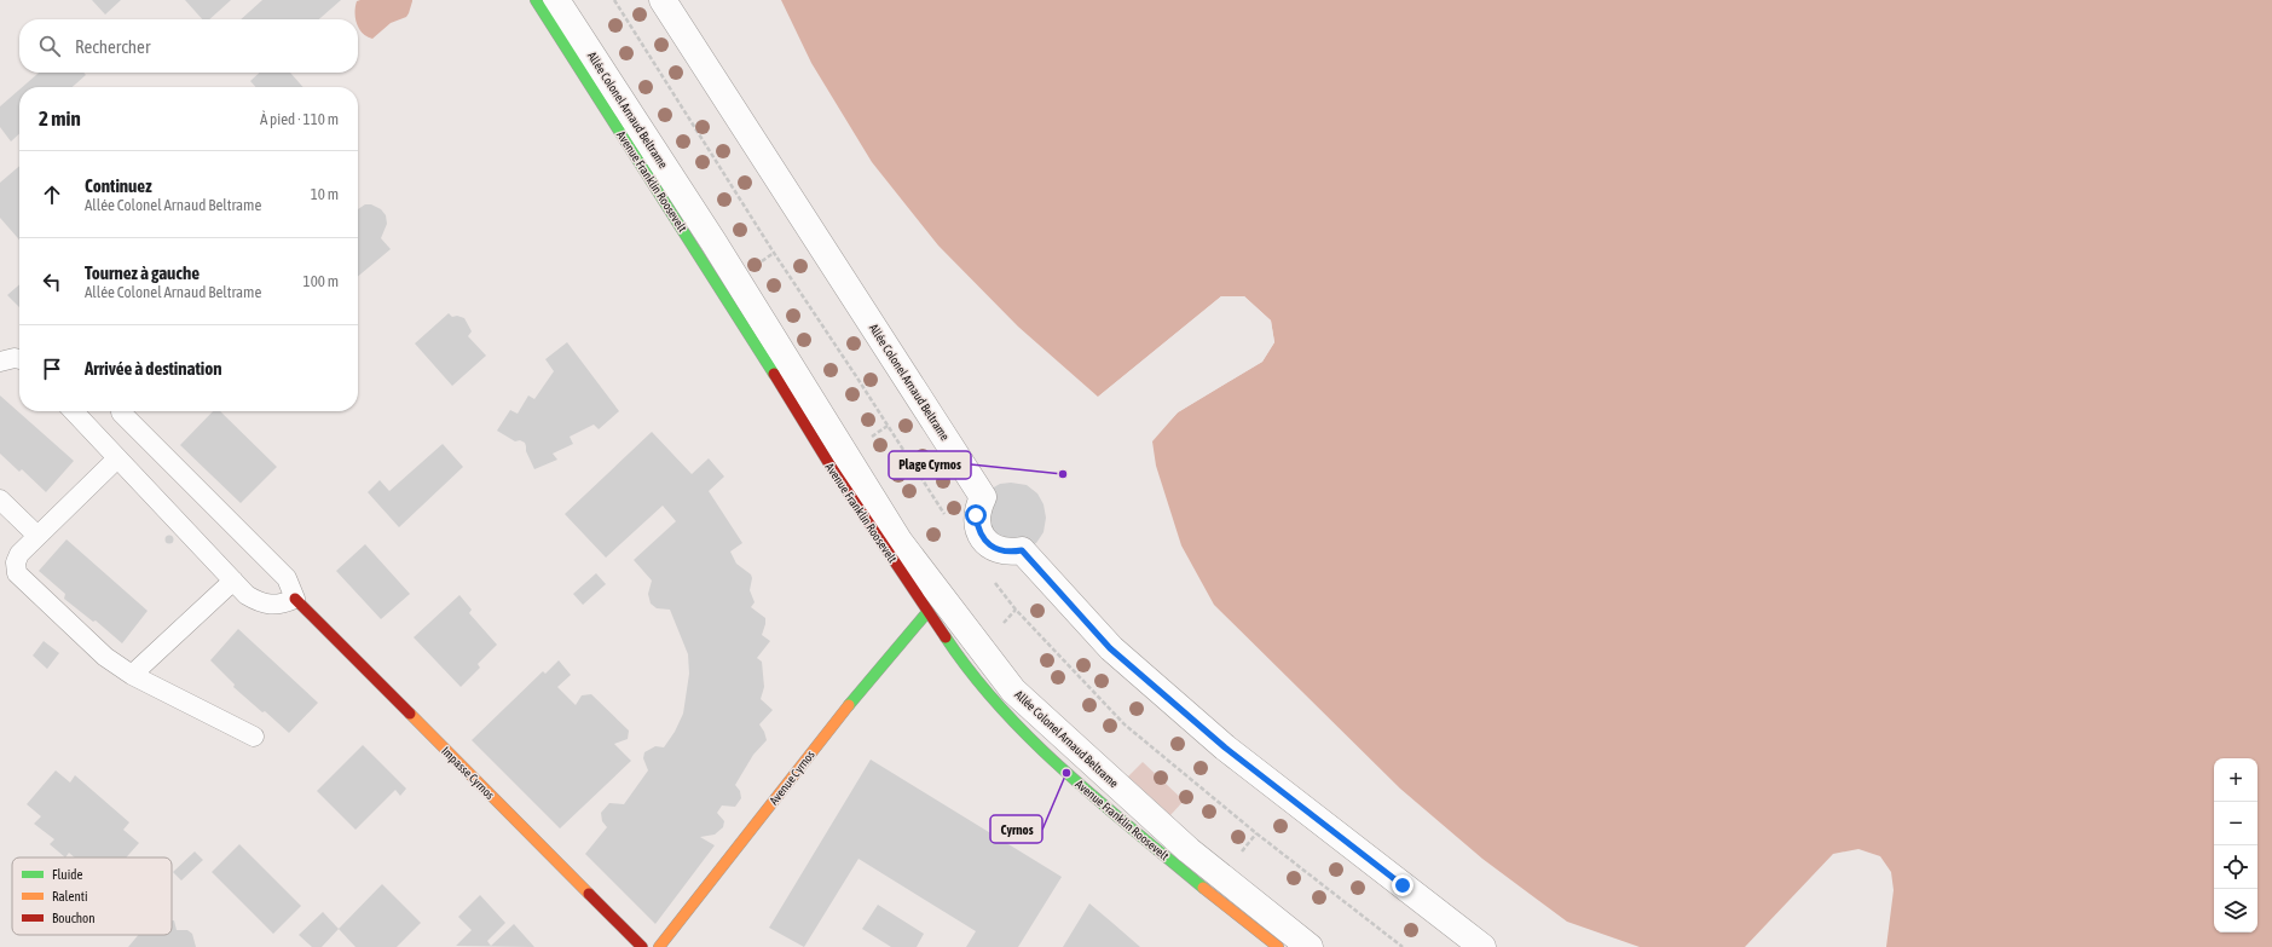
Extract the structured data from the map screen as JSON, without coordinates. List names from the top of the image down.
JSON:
{
  "streets": {
    "main road": ["Avenue Franklin Roosevelt", "Impasse Cyrnos", "Avenue Cyrnos"],
    "street": ["Allée Colonel Arnaud Beltrame"]
  },
  "crossings": [
    ["Avenue Franklin Roosevelt", "Avenue Cyrnos"]
  ],
  "places": ["Plage Cyrnos", "Cyrnos"],
  "legend": ["Fluide", "Ralenti", "Bouchon"],
  "page": {
    "search": "Rechercher",
    "heading": ["2 min", "À pied · 110 m"],
    "list": [
      ["Continuez", "Allée Colonel Arnaud Beltrame", "10 m"],
      ["Tournez à gauche", "Allée Colonel Arnaud Beltrame", "100 m"],
      "Arrivée à destination"
    ],
    "map_buttons": ["+", "−"]
  }
}
